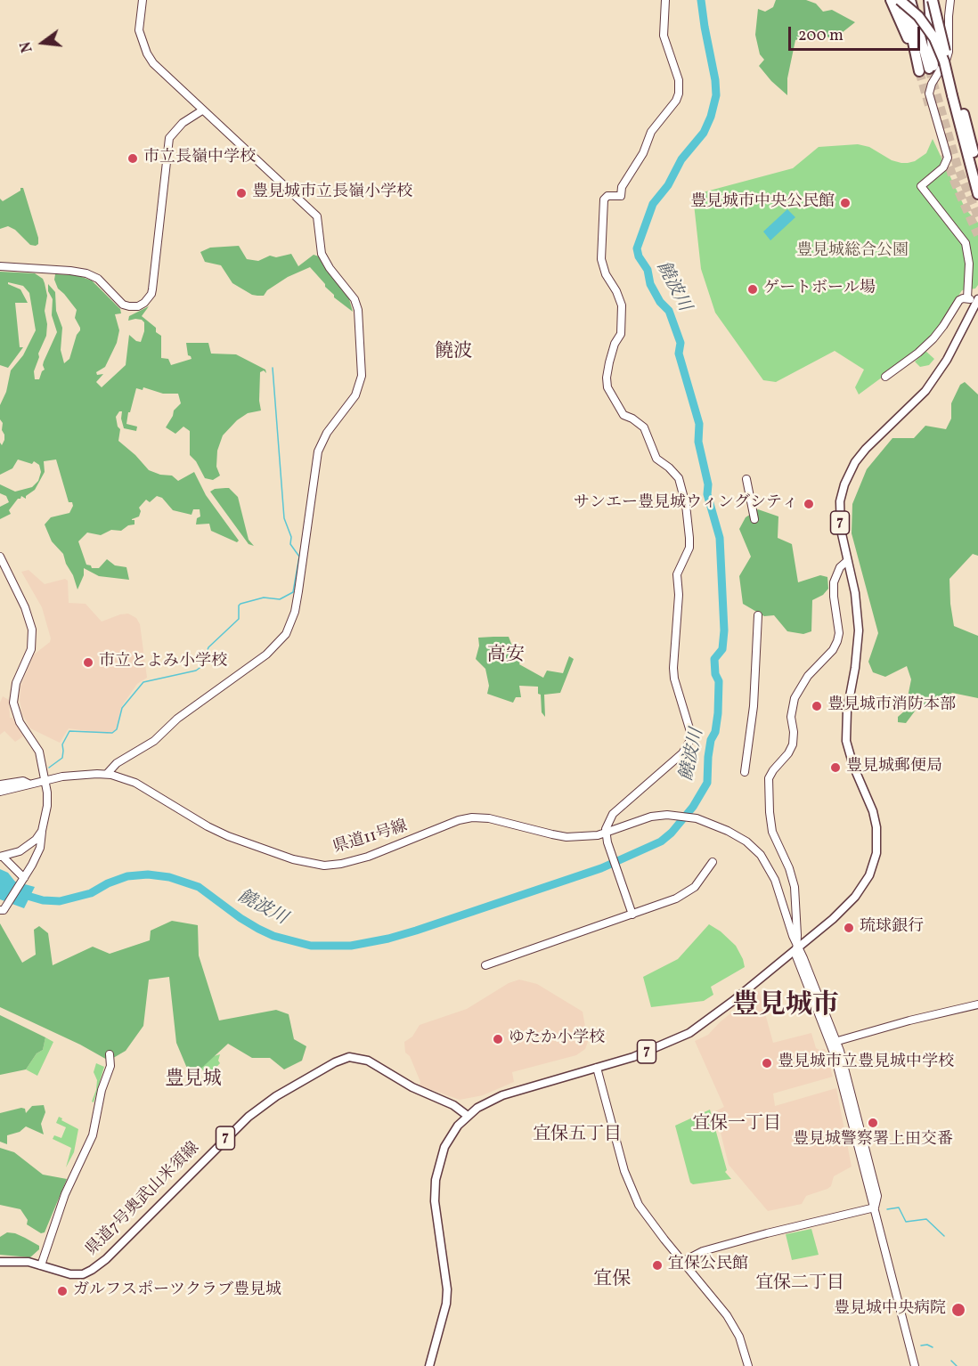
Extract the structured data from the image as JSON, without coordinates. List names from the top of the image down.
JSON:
{
  "streets": {
    "main road": ["7", "県道7号奥武山米須線"],
    "street": ["県道11号線"]
  },
  "crossings": [
    ["7", "県道11号線"],
    ["7", "県道7号奥武山米須線"]
  ],
  "districts": [
    "饒波",
    "高安",
    "豊見城市",
    "豊見城",
    "宜保一丁目",
    "宜保五丁目",
    "宜保",
    "宜保二丁目"
  ],
  "water": ["饒波川"],
  "parks": ["豊見城総合公園"],
  "places": [
    "市立長嶺中学校",
    "豊見城市立長嶺小学校",
    "豊見城市中央公民館",
    "ゲートボール場",
    "サンエー豊見城ウィングシティ",
    "市立とよみ小学校",
    "豊見城市消防本部",
    "豊見城郵便局",
    "琉球銀行",
    "ゆたか小学校",
    "豊見城市立豊見城中学校",
    "豊見城警察署上田交番",
    "宜保公民館",
    "ガルフスポーツクラブ豊見城",
    "豊見城中央病院"
  ],
  "scale_bar": "200 m",
  "north": "left"
}
